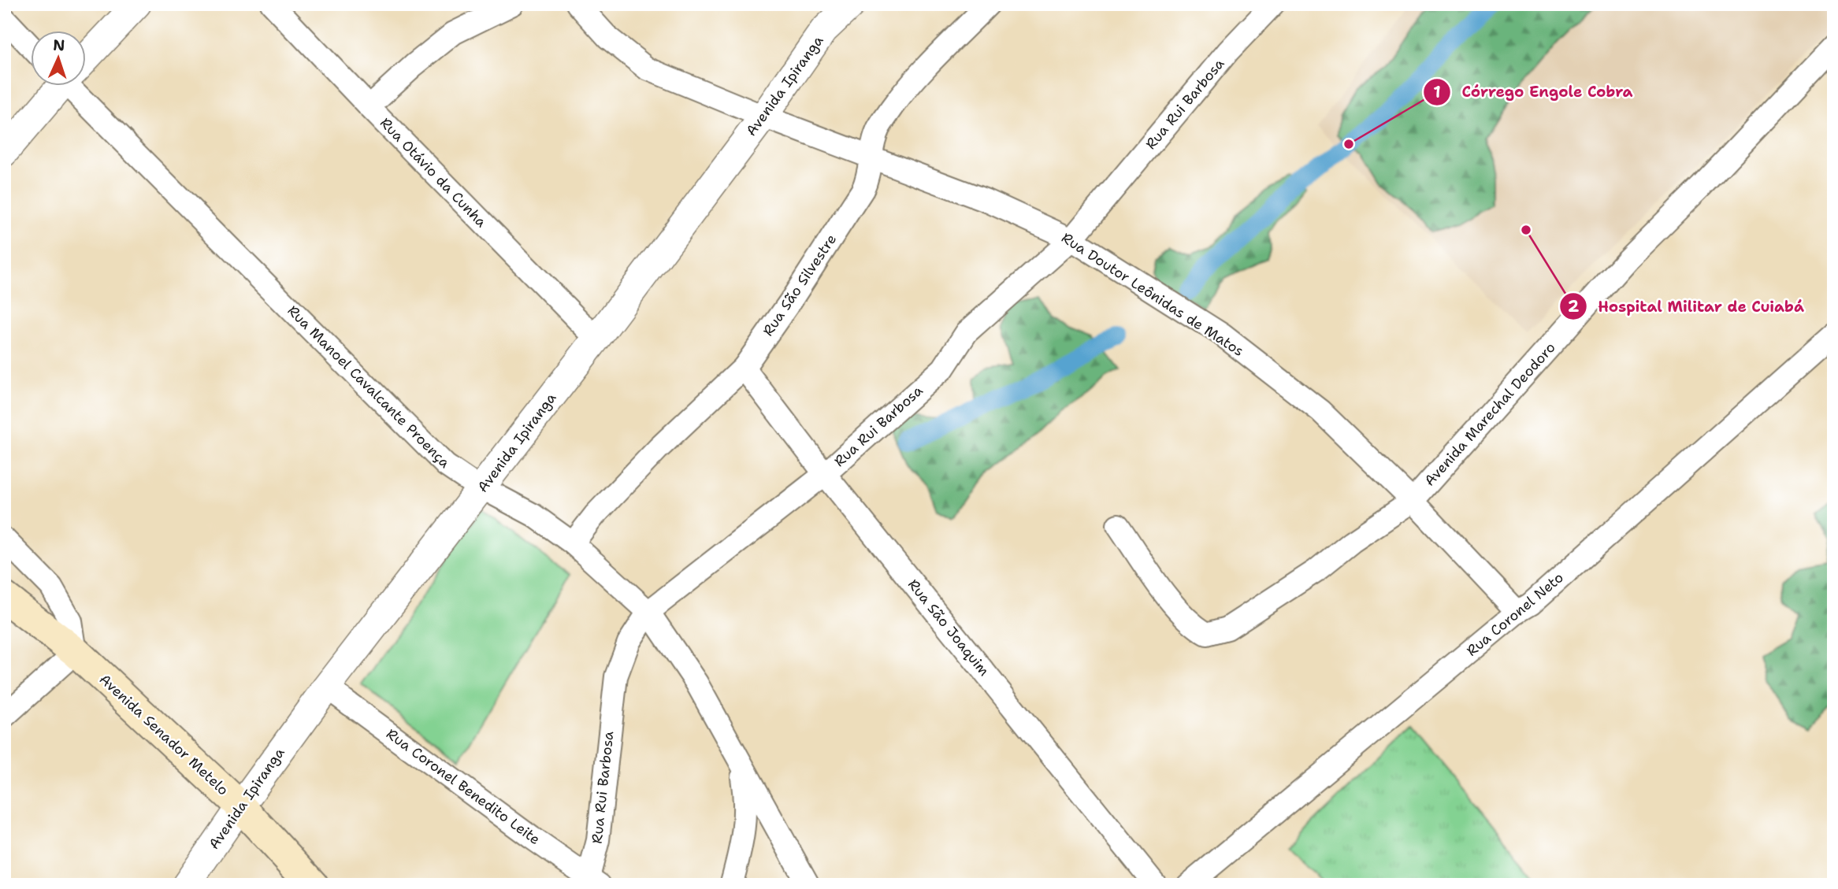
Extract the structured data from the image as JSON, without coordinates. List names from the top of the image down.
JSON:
{
  "streets": {
    "main road": ["Avenida Senador Metelo"],
    "street": [
      "Avenida Ipiranga",
      "Rua Rui Barbosa",
      "Rua Otávio da Cunha",
      "Rua São Silvestre",
      "Rua Doutor Leônidas de Matos",
      "Rua Manoel Cavalcante Proença",
      "Avenida Marechal Deodoro",
      "Rua Coronel Neto",
      "Rua São Joaquim",
      "Rua Coronel Benedito Leite"
    ]
  },
  "crossings": [
    ["Avenida Ipiranga", "Rua Otávio da Cunha"],
    ["Avenida Ipiranga", "Rua Doutor Leônidas de Matos"],
    ["Avenida Ipiranga", "Rua Manoel Cavalcante Proença"],
    ["Avenida Ipiranga", "Avenida Senador Metelo"],
    ["Avenida Ipiranga", "Rua Coronel Benedito Leite"],
    ["Rua Rui Barbosa", "Rua Doutor Leônidas de Matos"],
    ["Rua Rui Barbosa", "Rua Manoel Cavalcante Proença"],
    ["Rua Rui Barbosa", "Rua São Joaquim"],
    ["Rua Rui Barbosa", "Rua Coronel Benedito Leite"],
    ["Rua São Silvestre", "Rua Doutor Leônidas de Matos"],
    ["Rua São Silvestre", "Rua Manoel Cavalcante Proença"],
    ["Rua São Silvestre", "Rua São Joaquim"],
    ["Rua Doutor Leônidas de Matos", "Avenida Marechal Deodoro"],
    ["Rua Doutor Leônidas de Matos", "Rua Coronel Neto"]
  ],
  "places": ["Córrego Engole Cobra", "Hospital Militar de Cuiabá"],
  "north": "top"
}
